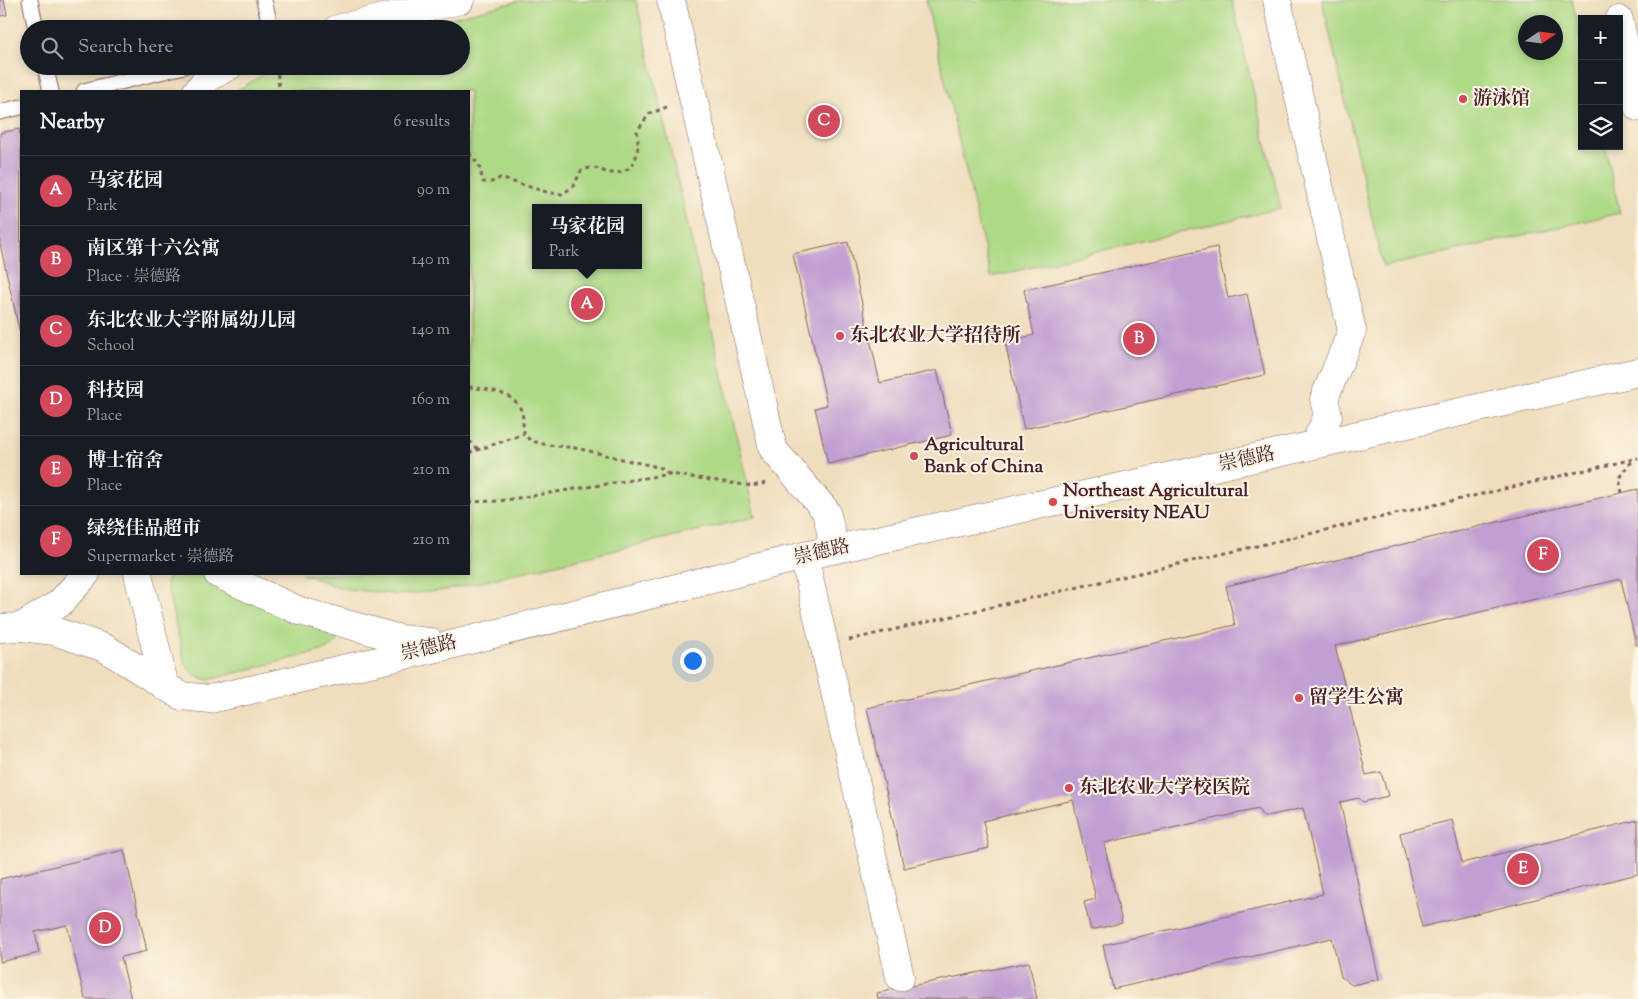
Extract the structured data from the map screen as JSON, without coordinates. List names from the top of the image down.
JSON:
{
  "streets": {
    "street": ["崇德路"]
  },
  "places": [
    "游泳馆",
    "东北农业大学招待所",
    "Agricultural Bank of China",
    "Northeast Agricultural University NEAU",
    "留学生公寓",
    "东北农业大学校医院"
  ],
  "north": "right",
  "page": {
    "map_buttons": ["+", "−"],
    "search": "Search here",
    "heading": ["Nearby", "6 results"],
    "pins": [
      "C",
      "A",
      "B",
      "F",
      "E",
      "D"
    ],
    "list": [
      {
        "mark": "A",
        "name": "马家花园",
        "note": "Park",
        "value": "90 m"
      },
      {
        "mark": "B",
        "name": "南区第十六公寓",
        "note": "Place · 崇德路",
        "value": "140 m"
      },
      {
        "mark": "C",
        "name": "东北农业大学附属幼儿园",
        "note": "School",
        "value": "140 m"
      },
      {
        "mark": "D",
        "name": "科技园",
        "note": "Place",
        "value": "160 m"
      },
      {
        "mark": "E",
        "name": "博士宿舍",
        "note": "Place",
        "value": "210 m"
      },
      {
        "mark": "F",
        "name": "绿绕佳品超市",
        "note": "Supermarket · 崇德路",
        "value": "210 m"
      }
    ],
    "popup": ["马家花园", "Park"]
  }
}
